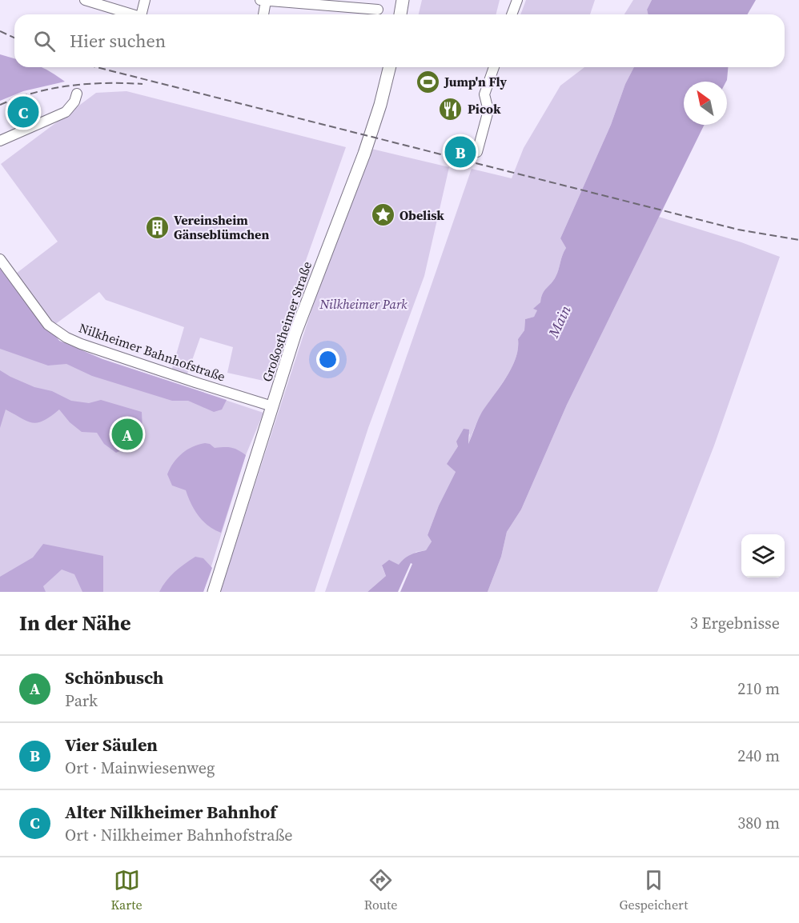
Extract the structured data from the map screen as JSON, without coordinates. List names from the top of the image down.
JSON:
{
  "streets": {
    "main road": ["Großostheimer Straße"],
    "street": ["Nilkheimer Bahnhofstraße"]
  },
  "crossings": [
    ["Großostheimer Straße", "Nilkheimer Bahnhofstraße"]
  ],
  "water": ["Main"],
  "parks": ["Nilkheimer Park"],
  "places": {
    "sports": ["Jump'n Fly"],
    "restaurant": ["Picok"],
    "place": ["Obelisk"],
    "building": ["Vereinsheim Gänseblümchen"]
  },
  "north": "top left",
  "page": {
    "search": "Hier suchen",
    "pins": ["C", "B", "A"],
    "heading": ["In der Nähe", "3 Ergebnisse"],
    "list": [
      {
        "mark": "A",
        "name": "Schönbusch",
        "note": "Park",
        "value": "210 m"
      },
      {
        "mark": "B",
        "name": "Vier Säulen",
        "note": "Ort · Mainwiesenweg",
        "value": "240 m"
      },
      {
        "mark": "C",
        "name": "Alter Nilkheimer Bahnhof",
        "note": "Ort · Nilkheimer Bahnhofstraße",
        "value": "380 m"
      }
    ],
    "nav": ["Karte", "Route", "Gespeichert"]
  }
}
